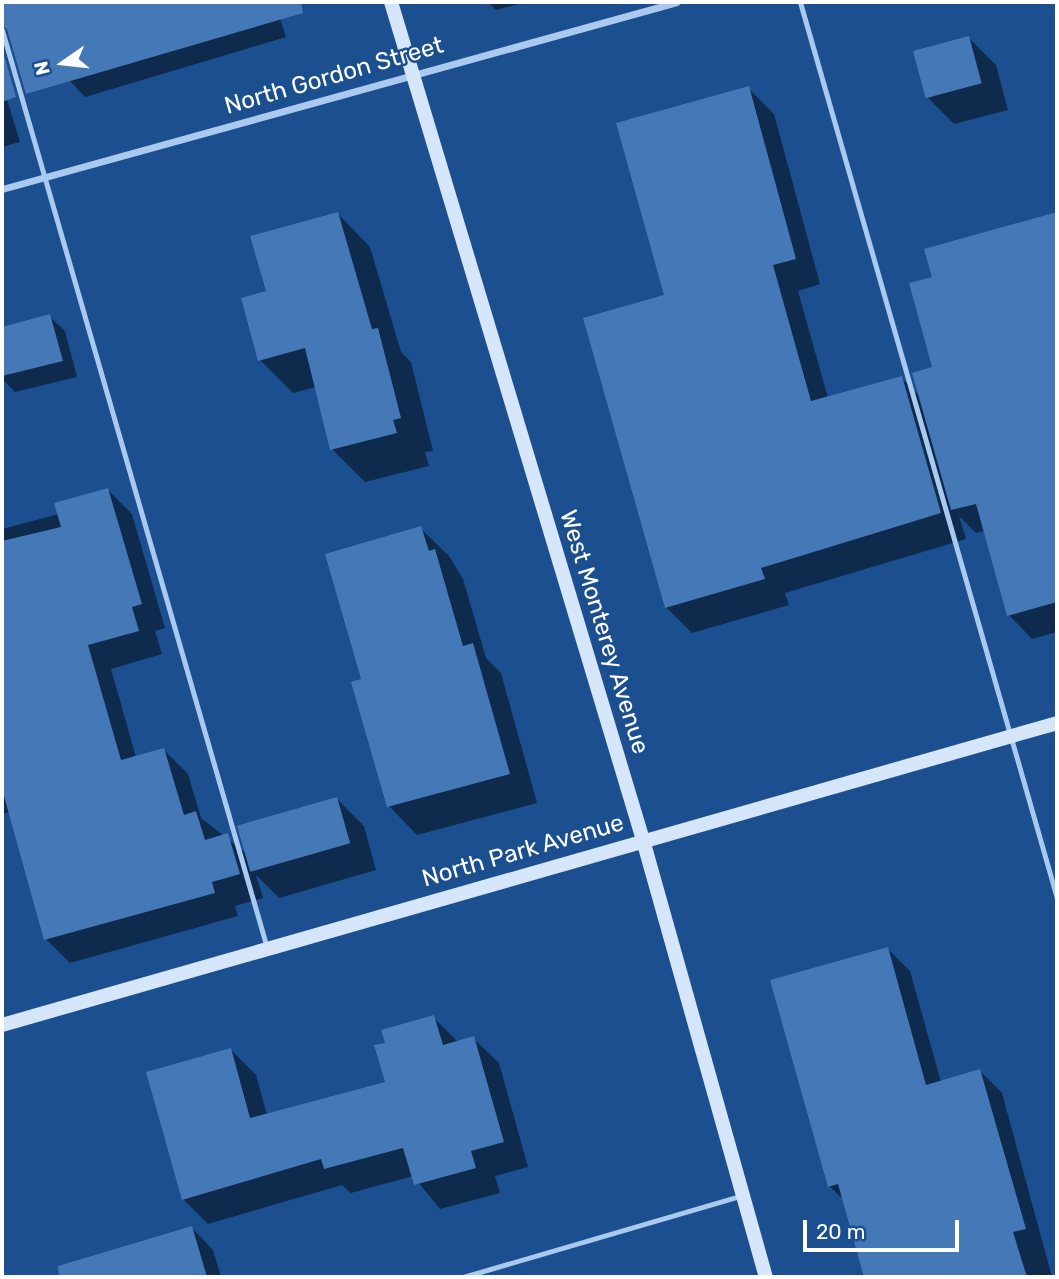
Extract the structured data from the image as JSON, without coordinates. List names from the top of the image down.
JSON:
{
  "streets": {
    "street": ["North Gordon Street", "West Monterey Avenue", "North Park Avenue"]
  },
  "crossings": [
    ["North Gordon Street", "West Monterey Avenue"],
    ["West Monterey Avenue", "North Park Avenue"]
  ],
  "scale_bar": "20 m",
  "north": "left"
}
